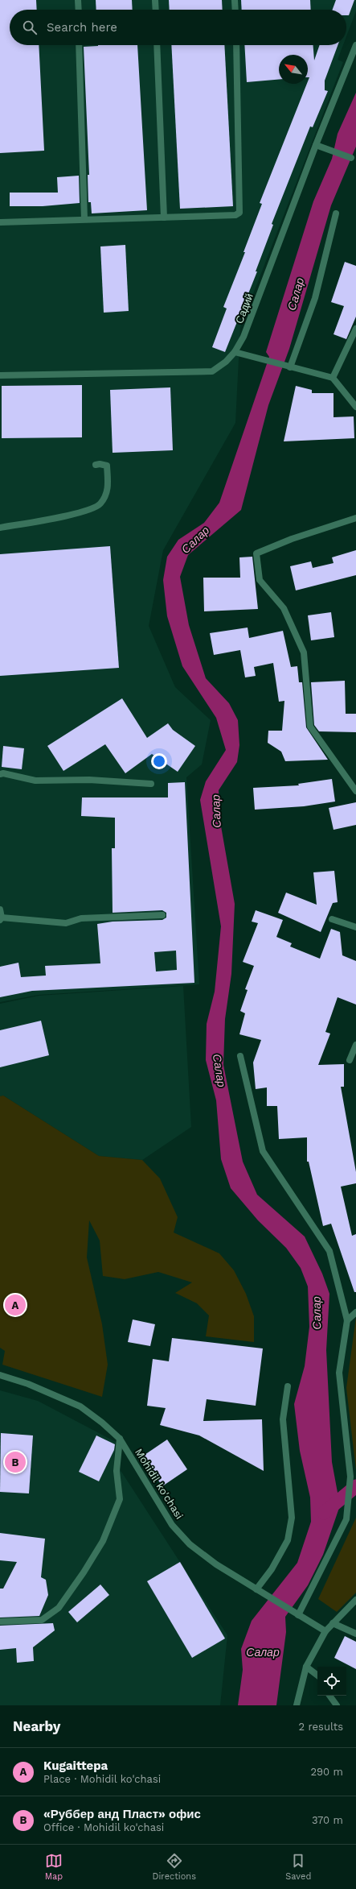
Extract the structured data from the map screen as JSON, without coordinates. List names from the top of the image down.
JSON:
{
  "streets": {
    "street": ["Садий", "Mohidil ko'chasi"]
  },
  "water": ["Салар"],
  "north": "top left",
  "page": {
    "search": "Search here",
    "pins": ["A", "B"],
    "heading": ["Nearby", "2 results"],
    "list": [
      {
        "mark": "A",
        "name": "Kugaittepa",
        "note": "Place · Mohidil ko'chasi",
        "value": "290 m"
      },
      {
        "mark": "B",
        "name": "«Руббер анд Пласт» офис",
        "note": "Office · Mohidil ko'chasi",
        "value": "370 m"
      }
    ],
    "nav": ["Map", "Directions", "Saved"]
  }
}
